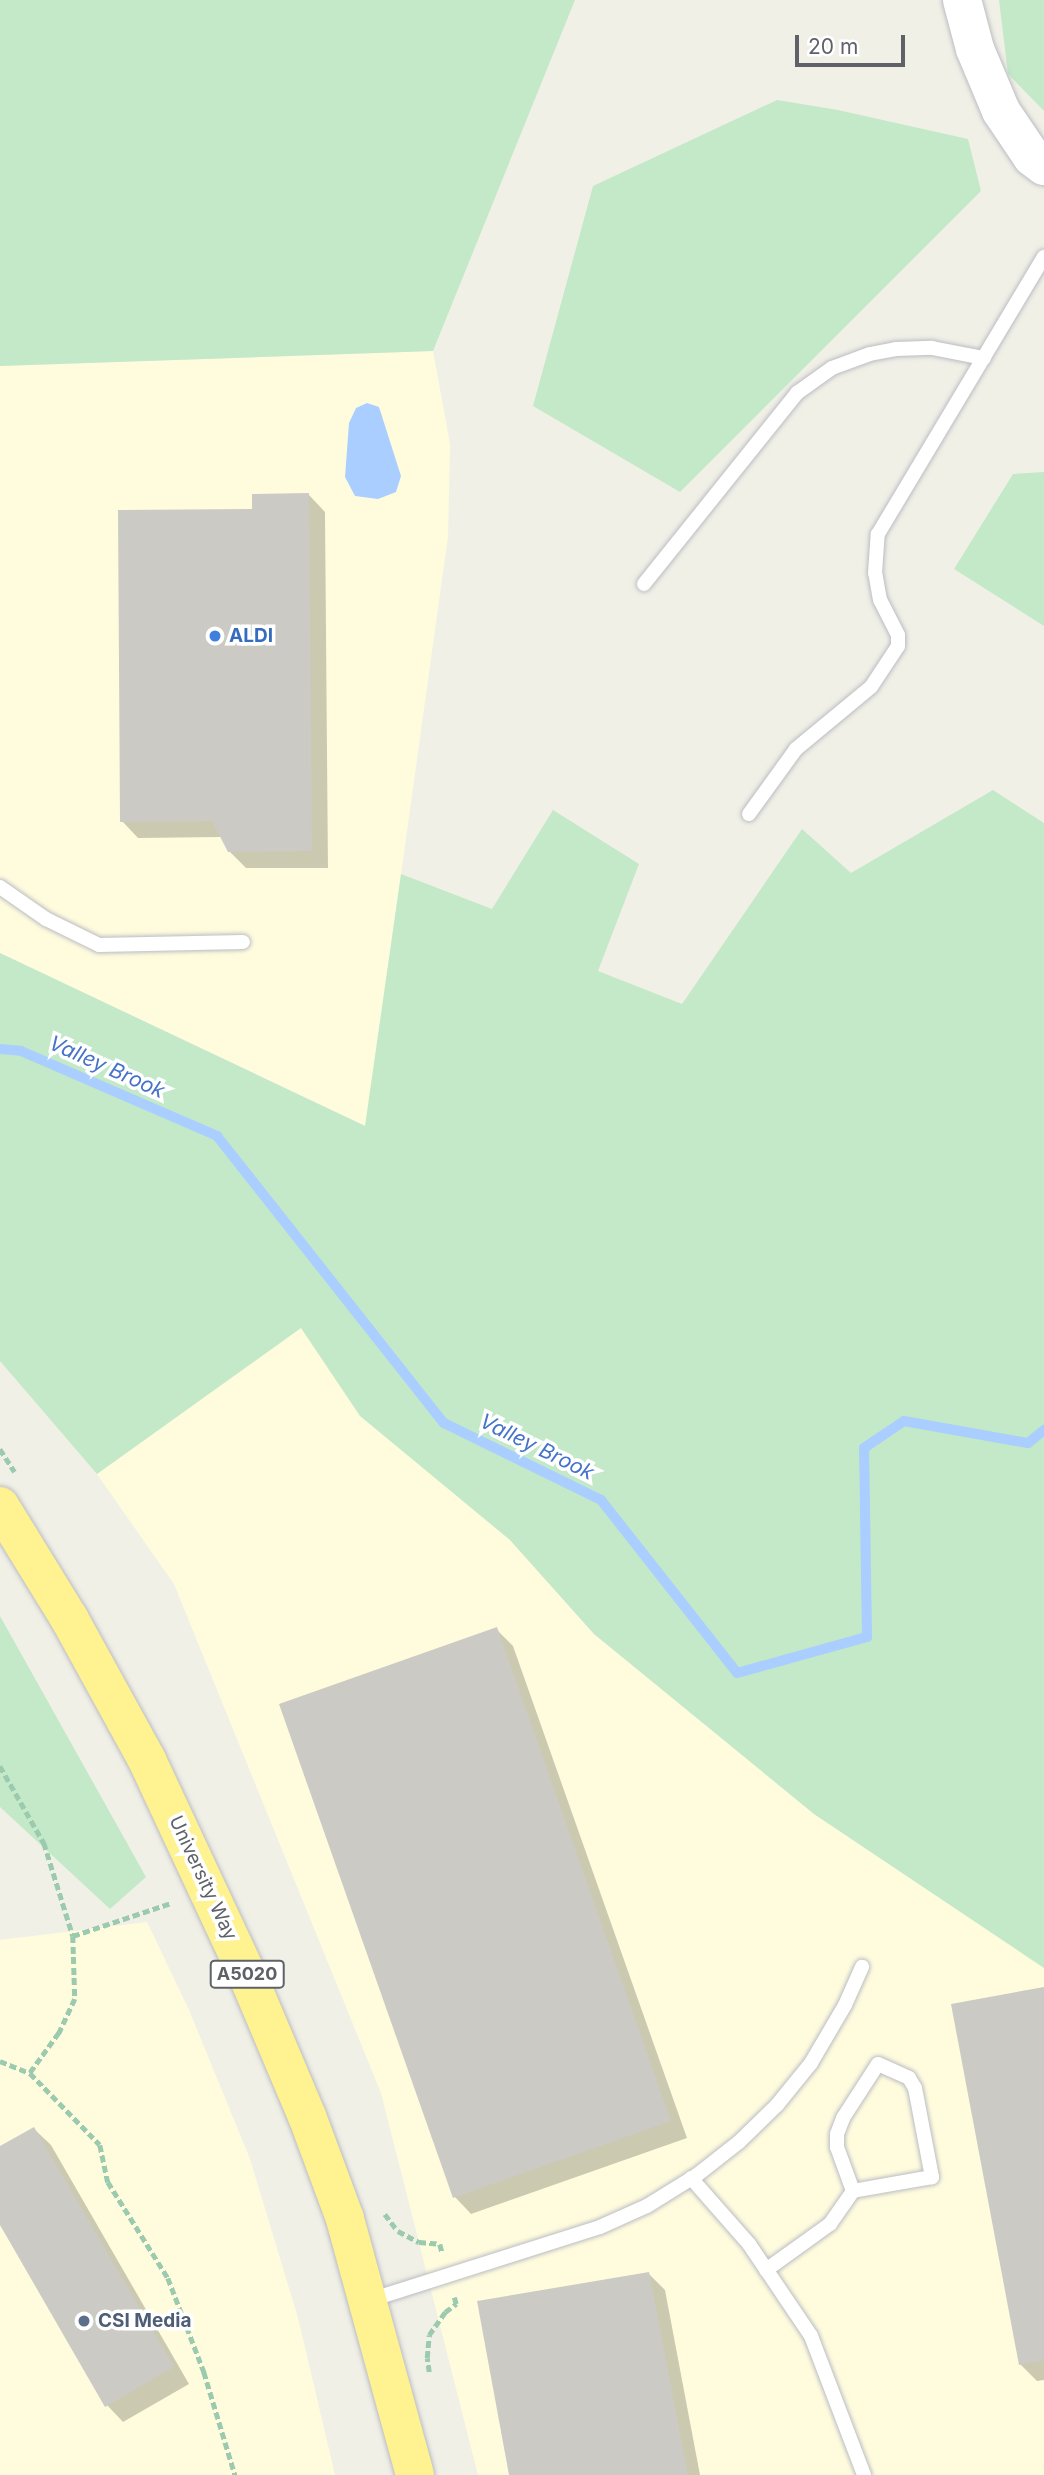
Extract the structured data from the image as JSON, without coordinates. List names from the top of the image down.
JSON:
{
  "streets": {
    "highway": ["University Way", "A5020"]
  },
  "water": ["Valley Brook"],
  "places": ["ALDI", "CSI Media"],
  "scale_bar": "20 m"
}
